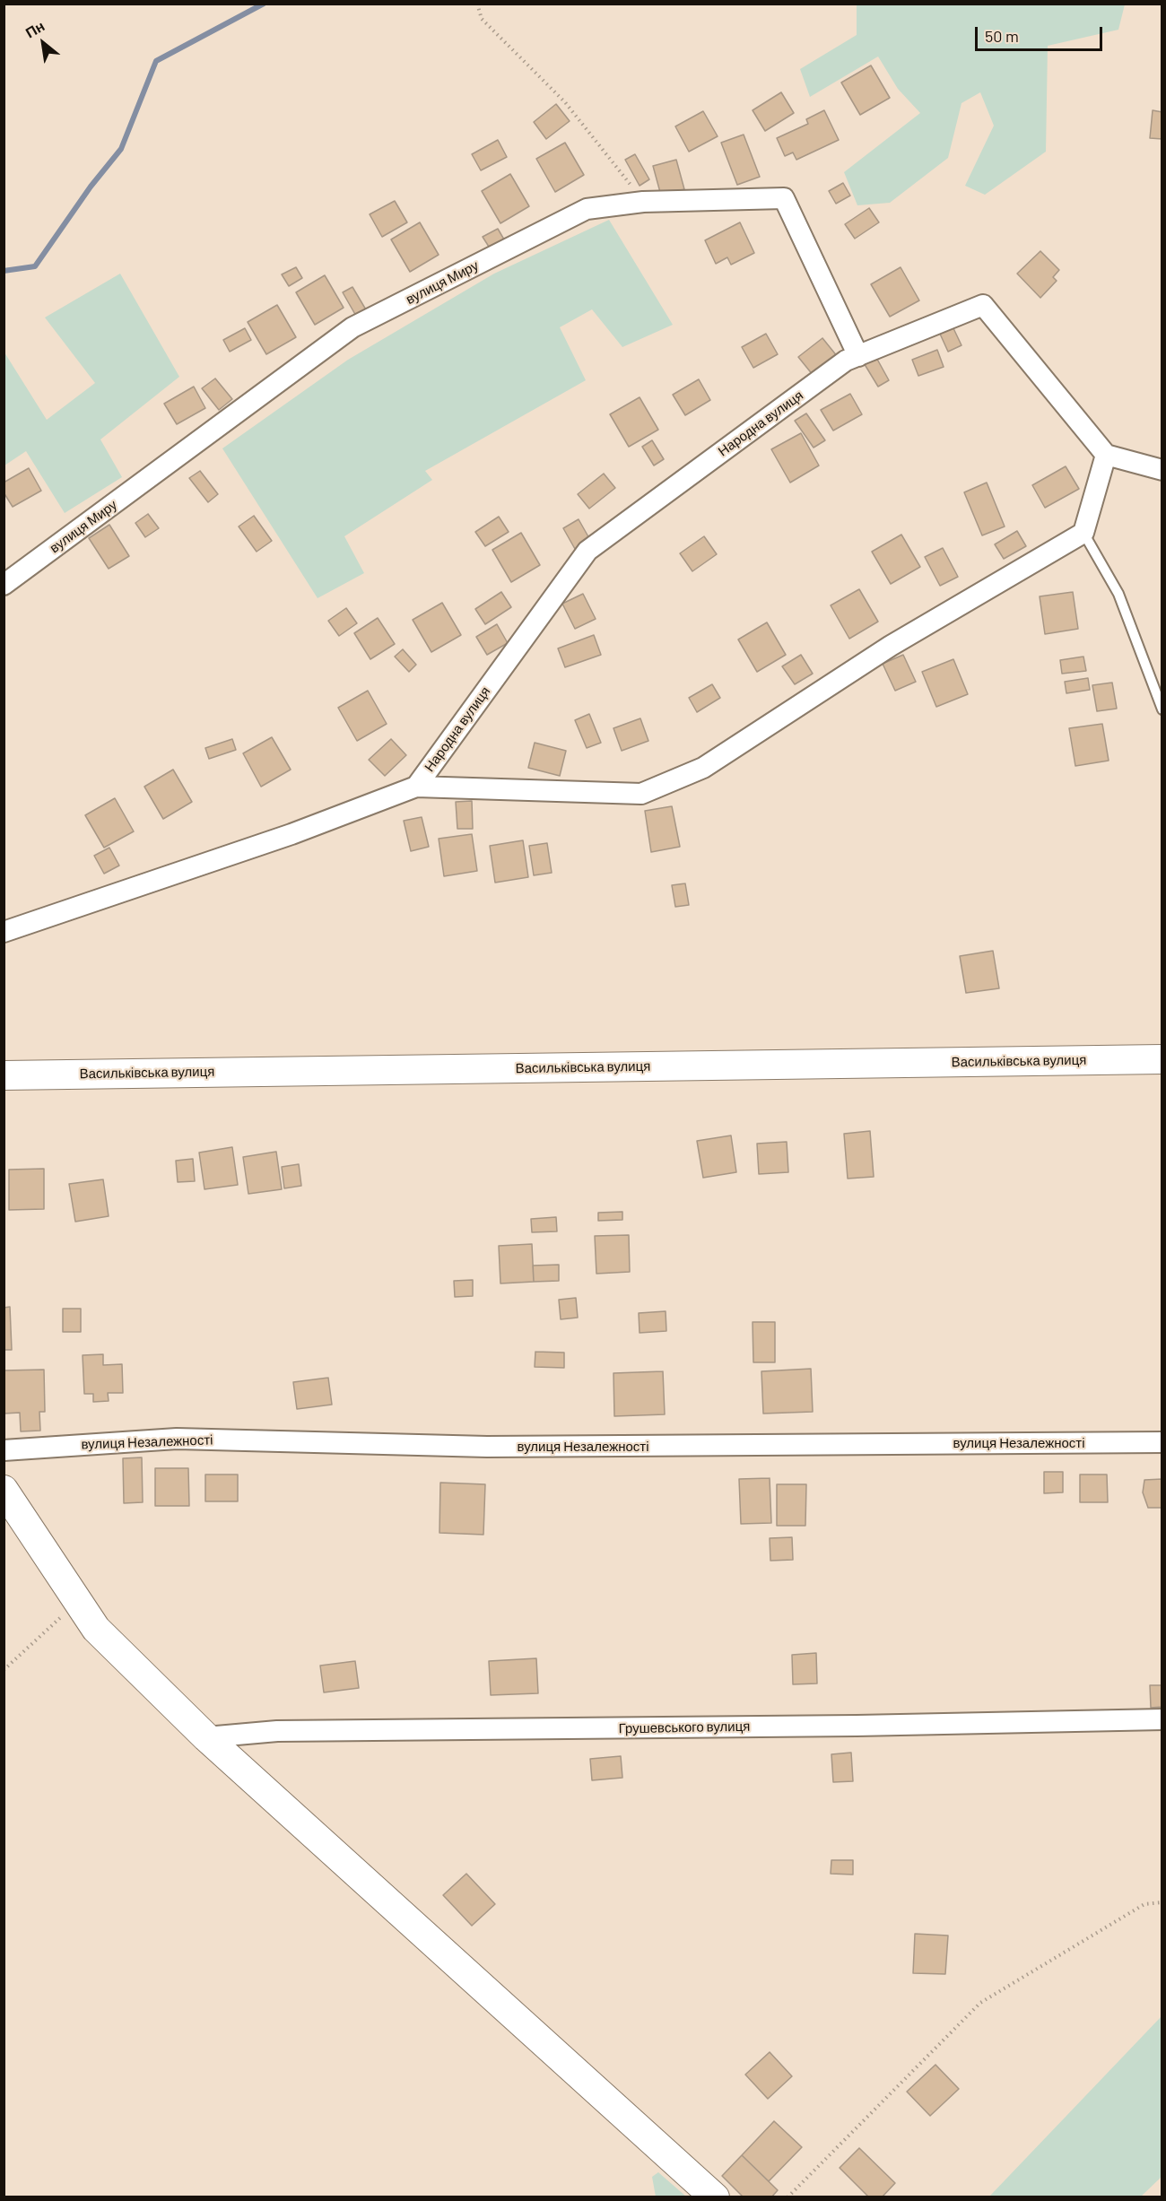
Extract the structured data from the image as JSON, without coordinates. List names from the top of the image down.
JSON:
{
  "streets": {
    "street": [
      "вулиця Миру",
      "Народна вулиця",
      "Васильківська вулиця",
      "вулиця Незалежності",
      "Грушевського вулиця"
    ]
  },
  "crossings": [
    ["вулиця Миру", "Народна вулиця"]
  ],
  "scale_bar": "50 m",
  "north": "top left"
}
